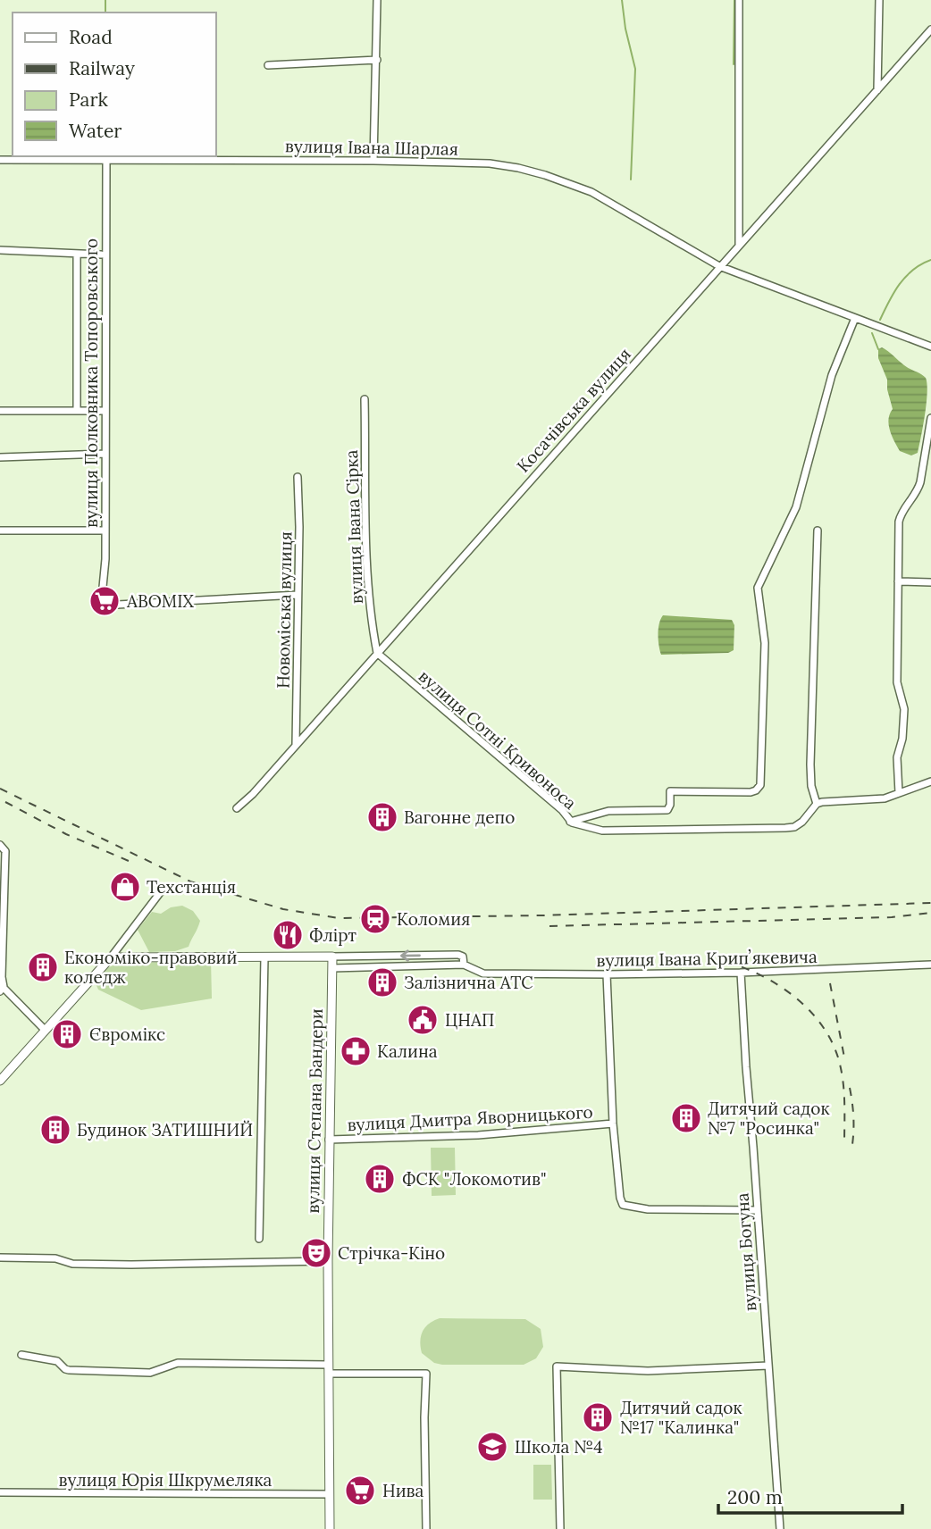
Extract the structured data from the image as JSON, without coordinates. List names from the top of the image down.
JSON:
{
  "streets": {
    "street": [
      "вулиця Івана Шарлая",
      "вулиця Полковника Топоровського",
      "Косачівська вулиця",
      "вулиця Івана Сірка",
      "Новоміська вулиця",
      "вулиця Сотні Кривоноса",
      "вулиця Івана Крипʼякевича",
      "вулиця Степана Бандери",
      "вулиця Дмитра Яворницького",
      "вулиця Богуна",
      "вулиця Юрія Шкрумеляка"
    ]
  },
  "crossings": [
    ["вулиця Івана Шарлая", "вулиця Полковника Топоровського"],
    ["вулиця Івана Шарлая", "Косачівська вулиця"],
    ["вулиця Полковника Топоровського", "Новоміська вулиця"],
    ["Косачівська вулиця", "вулиця Івана Сірка"],
    ["Косачівська вулиця", "Новоміська вулиця"],
    ["Косачівська вулиця", "вулиця Сотні Кривоноса"],
    ["вулиця Івана Сірка", "вулиця Сотні Кривоноса"],
    ["вулиця Івана Крипʼякевича", "вулиця Дмитра Яворницького"],
    ["вулиця Івана Крипʼякевича", "вулиця Богуна"],
    ["вулиця Степана Бандери", "вулиця Дмитра Яворницького"],
    ["вулиця Степана Бандери", "вулиця Юрія Шкрумеляка"],
    ["вулиця Дмитра Яворницького", "вулиця Богуна"]
  ],
  "places": {
    "supermarket": ["ABOMIX", "Нива"],
    "building": [
      "Вагонне депо",
      "Економіко-правовий коледж",
      "Залізнична АТС",
      "Євромікс",
      "Дитячий садок №7 \"Росинка\"",
      "Будинок ЗАТИШНИЙ",
      "ФСК \"Локомотив\"",
      "Дитячий садок №17 \"Калинка\""
    ],
    "shop": ["Техстанція"],
    "station": ["Коломия"],
    "restaurant": ["Флірт"],
    "public building": ["ЦНАП"],
    "pharmacy": ["Калина"],
    "theatre": ["Стрічка-Кіно"],
    "school or university": ["Школа №4"]
  },
  "legend": [
    "Road",
    "Railway",
    "Park",
    "Water"
  ],
  "scale_bar": "200 m"
}
